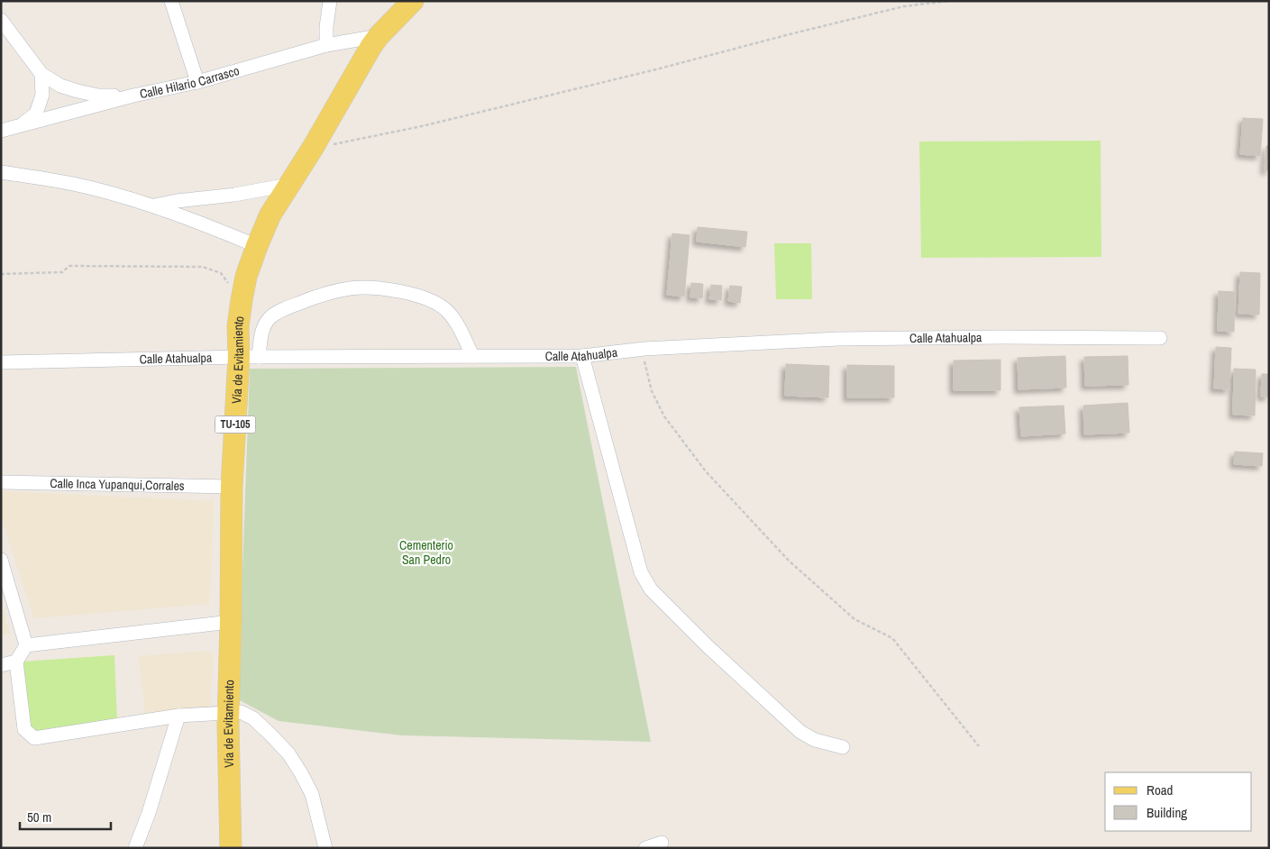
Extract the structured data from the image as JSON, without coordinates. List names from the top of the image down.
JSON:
{
  "streets": {
    "main road": ["Vía de Evitamiento", "TU-105"],
    "street": ["Calle Hilario Carrasco", "Calle Atahualpa", "Calle Inca Yupanqui,Corrales"]
  },
  "crossings": [
    ["Calle Hilario Carrasco", "Vía de Evitamiento"],
    ["Calle Atahualpa", "Vía de Evitamiento"],
    ["Vía de Evitamiento", "Calle Inca Yupanqui,Corrales"]
  ],
  "parks": ["Cementerio San Pedro"],
  "legend": ["Road", "Building"],
  "scale_bar": "50 m"
}
